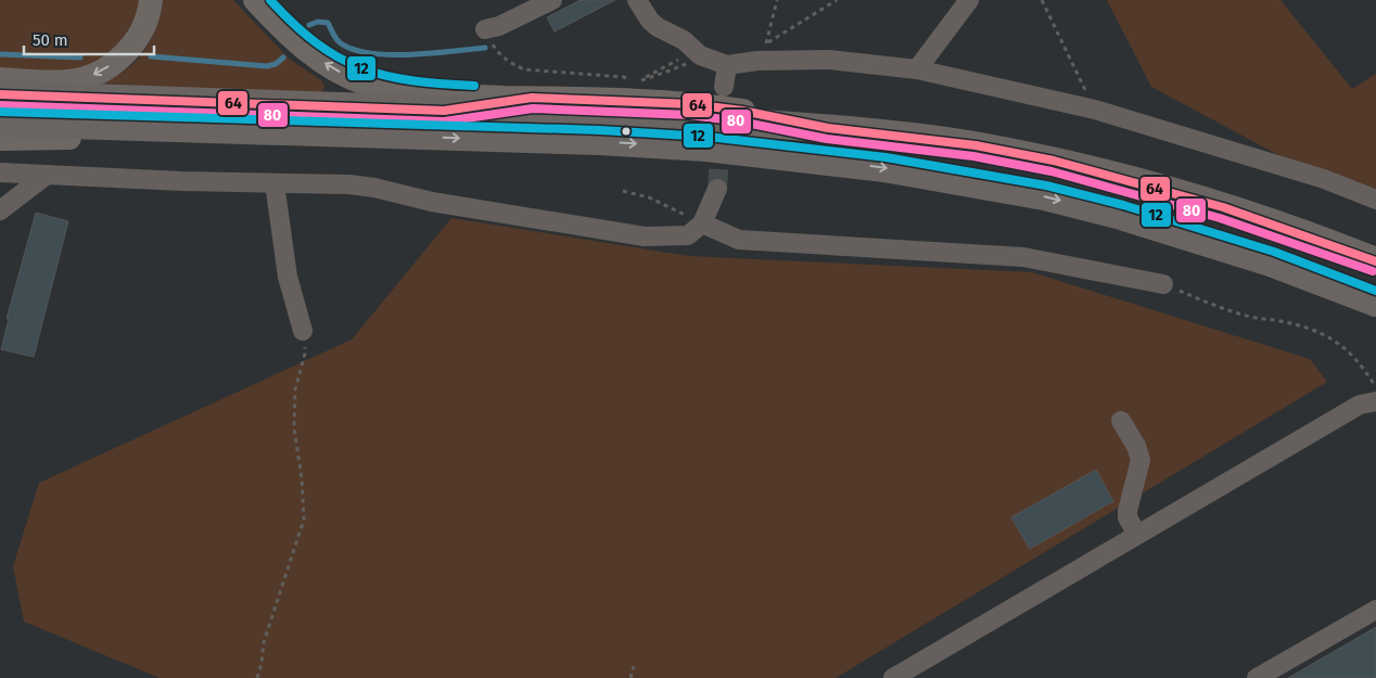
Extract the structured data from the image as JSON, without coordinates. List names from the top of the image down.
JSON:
{
  "lines": ["transit line 12", "transit line 64", "transit line 80"],
  "scale_bar": "50 m"
}
